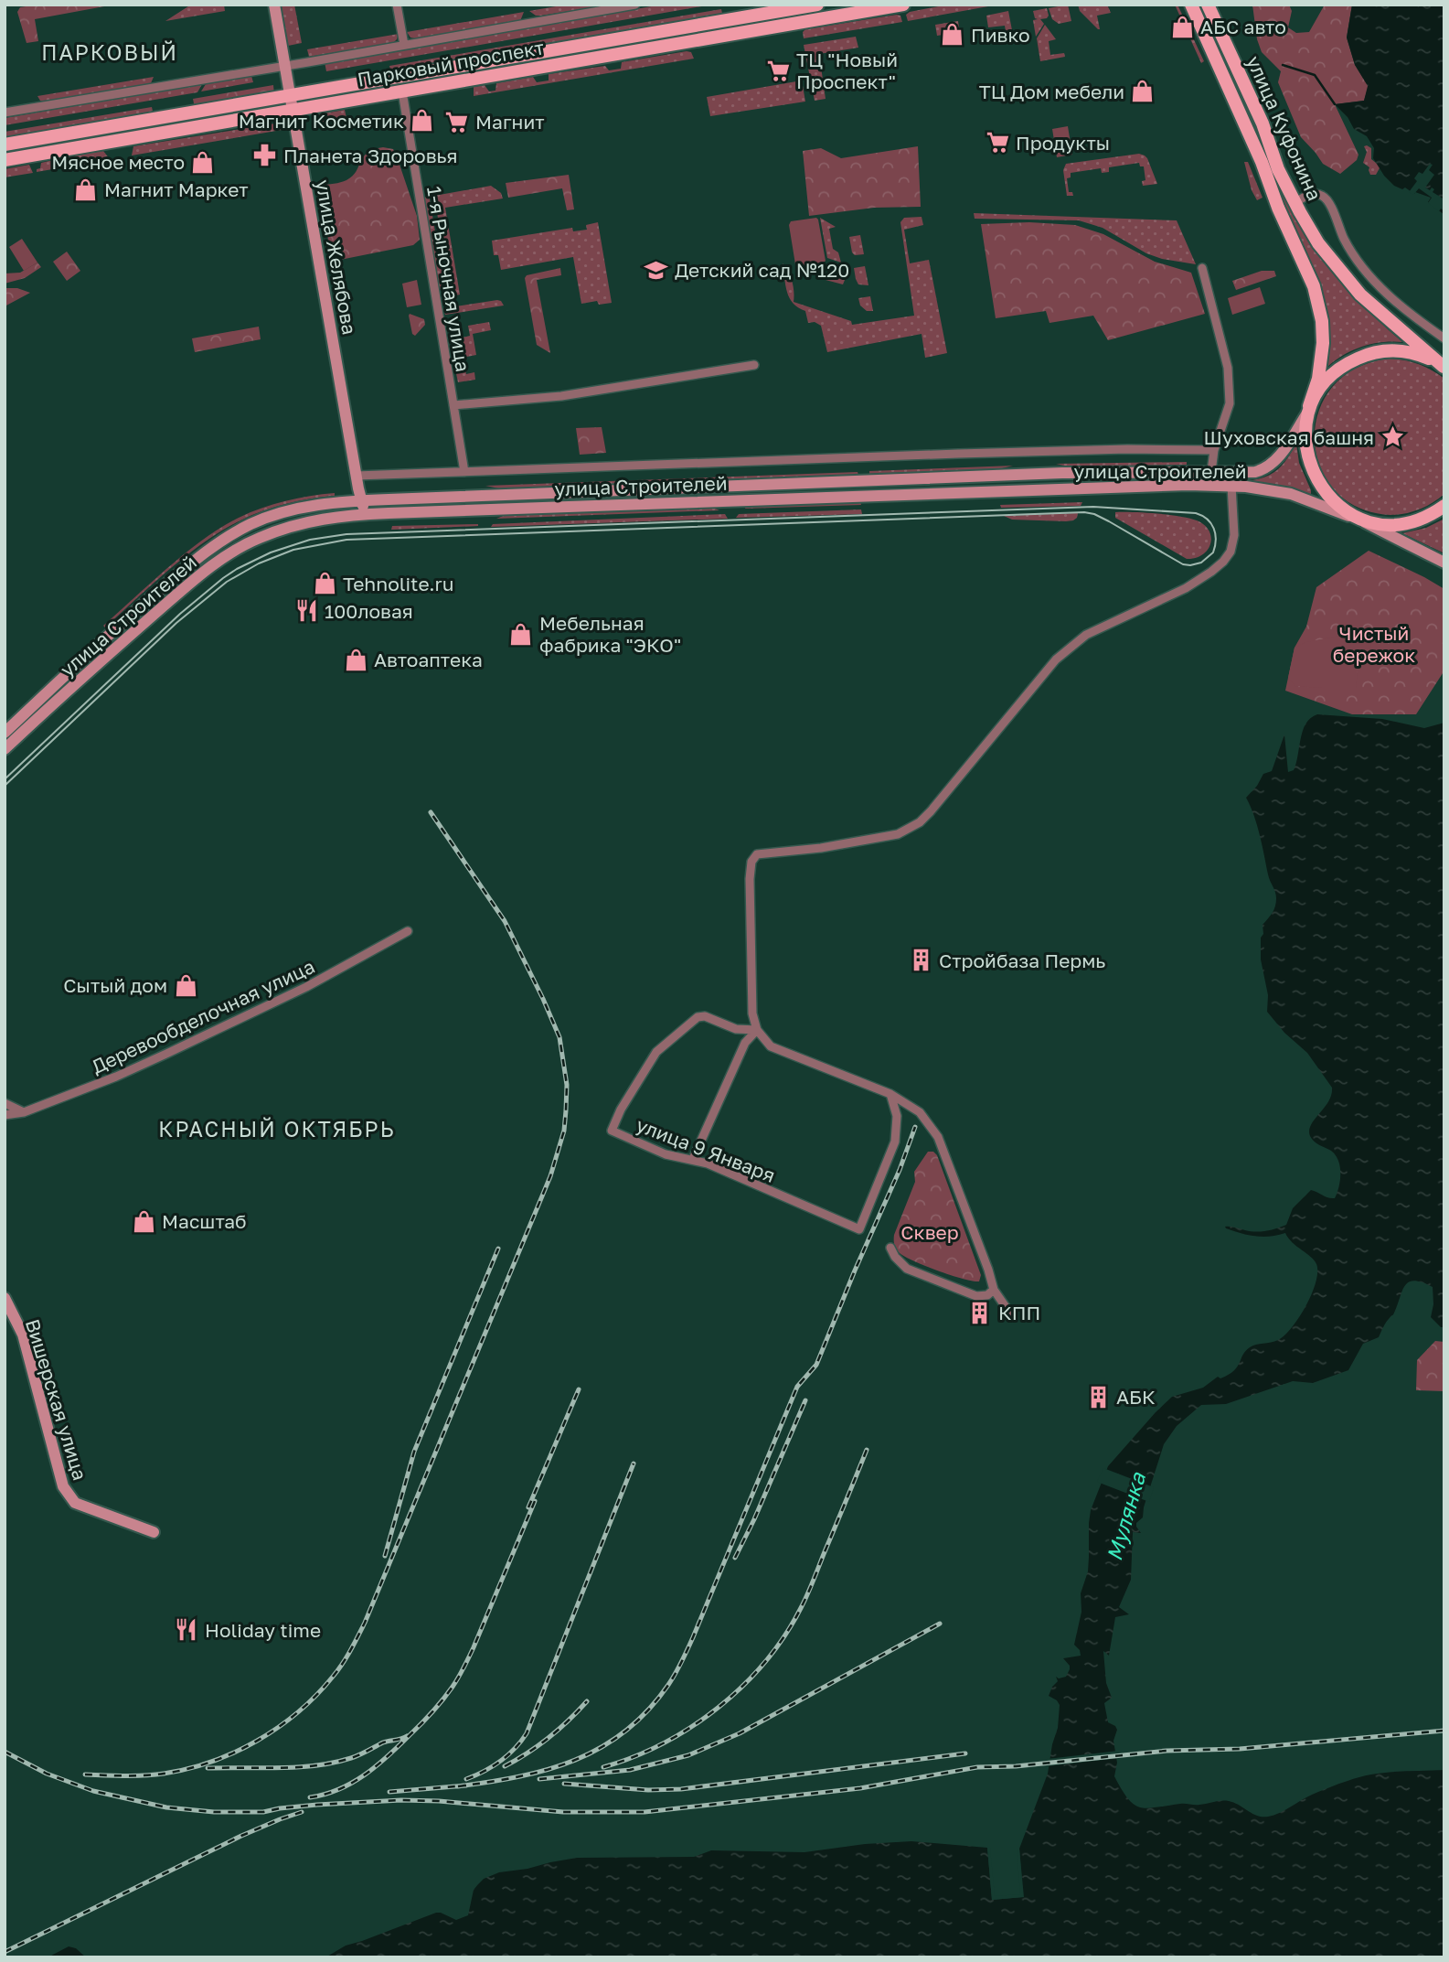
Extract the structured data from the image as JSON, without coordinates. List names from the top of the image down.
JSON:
{
  "streets": {
    "main road": [
      "Парковый проспект",
      "улица Куфонина",
      "улица Желябова",
      "улица Строителей",
      "Вишерская улица"
    ],
    "street": ["1-я Рыночная улица", "Деревообделочная улица", "улица 9 Января"]
  },
  "crossings": [
    ["Парковый проспект", "улица Желябова"],
    ["Парковый проспект", "1-я Рыночная улица"],
    ["улица Куфонина", "улица Строителей"],
    ["улица Желябова", "улица Строителей"]
  ],
  "districts": ["ПАРКОВЫЙ", "КРАСНЫЙ ОКТЯБРЬ"],
  "water": ["Мулянка"],
  "parks": ["Чистый бережок", "Сквер"],
  "places": {
    "shop": [
      "АБС авто",
      "Пивко",
      "ТЦ Дом мебели",
      "Магнит Косметик",
      "Мясное место",
      "Магнит Маркет",
      "Tehnolite.ru",
      "Мебельная фабрика \"ЭКО\"",
      "Автоаптека",
      "Сытый дом",
      "Масштаб"
    ],
    "supermarket": ["ТЦ \"Новый Проспект\"", "Магнит", "Продукты"],
    "pharmacy": ["Планета Здоровья"],
    "school or university": ["Детский сад №120"],
    "place": ["Шуховская башня"],
    "restaurant": ["100ловая", "Holiday time"],
    "building": ["Стройбаза Пермь", "КПП", "АБК"]
  }
}
